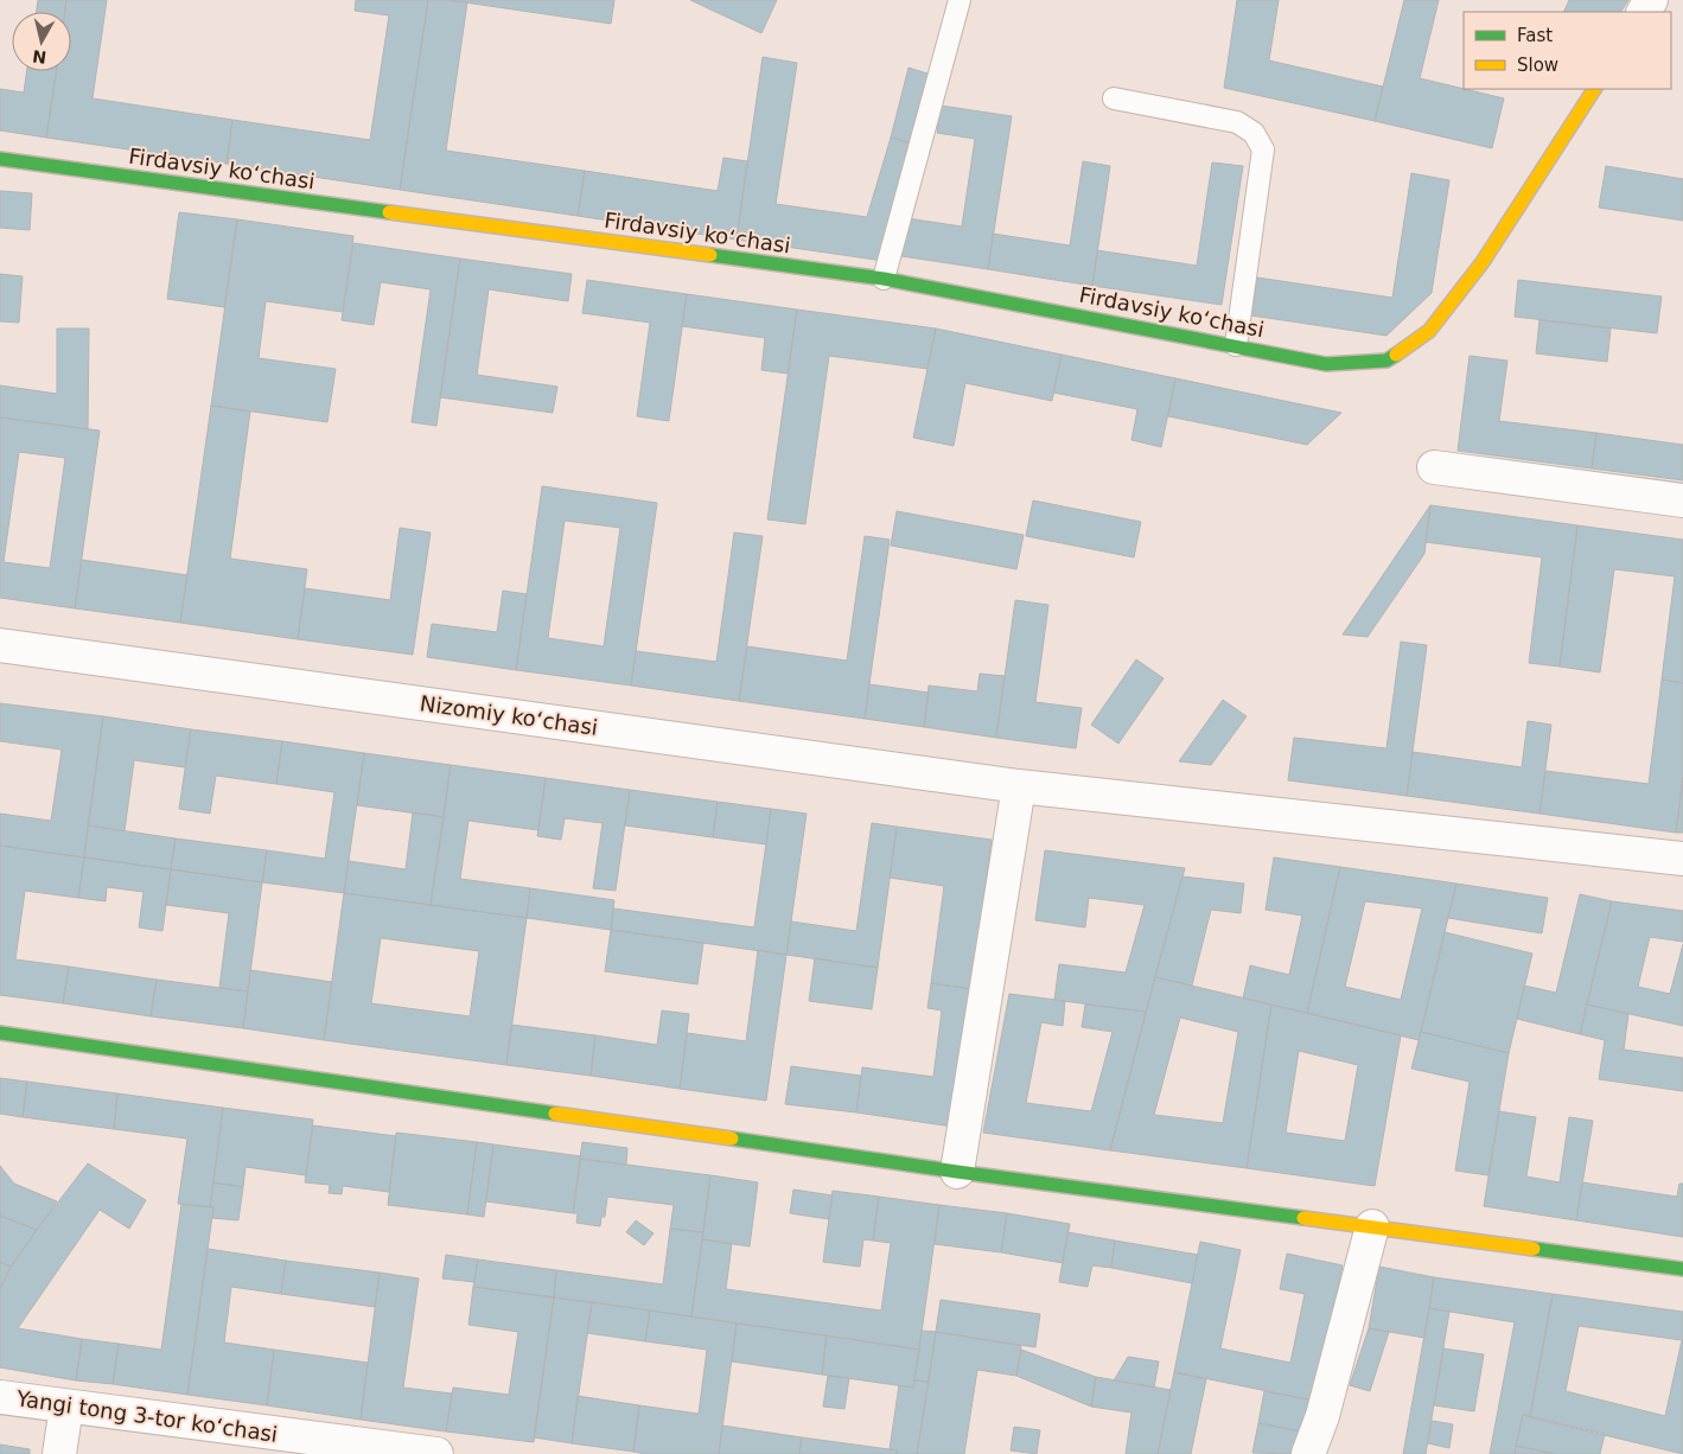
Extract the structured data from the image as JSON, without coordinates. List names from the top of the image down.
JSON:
{
  "streets": {
    "street": ["Firdavsiy koʻchasi", "Nizomiy koʻchasi", "Yangi tong 3-tor koʻchasi"]
  },
  "legend": ["Fast", "Slow"],
  "north": "bottom"
}
